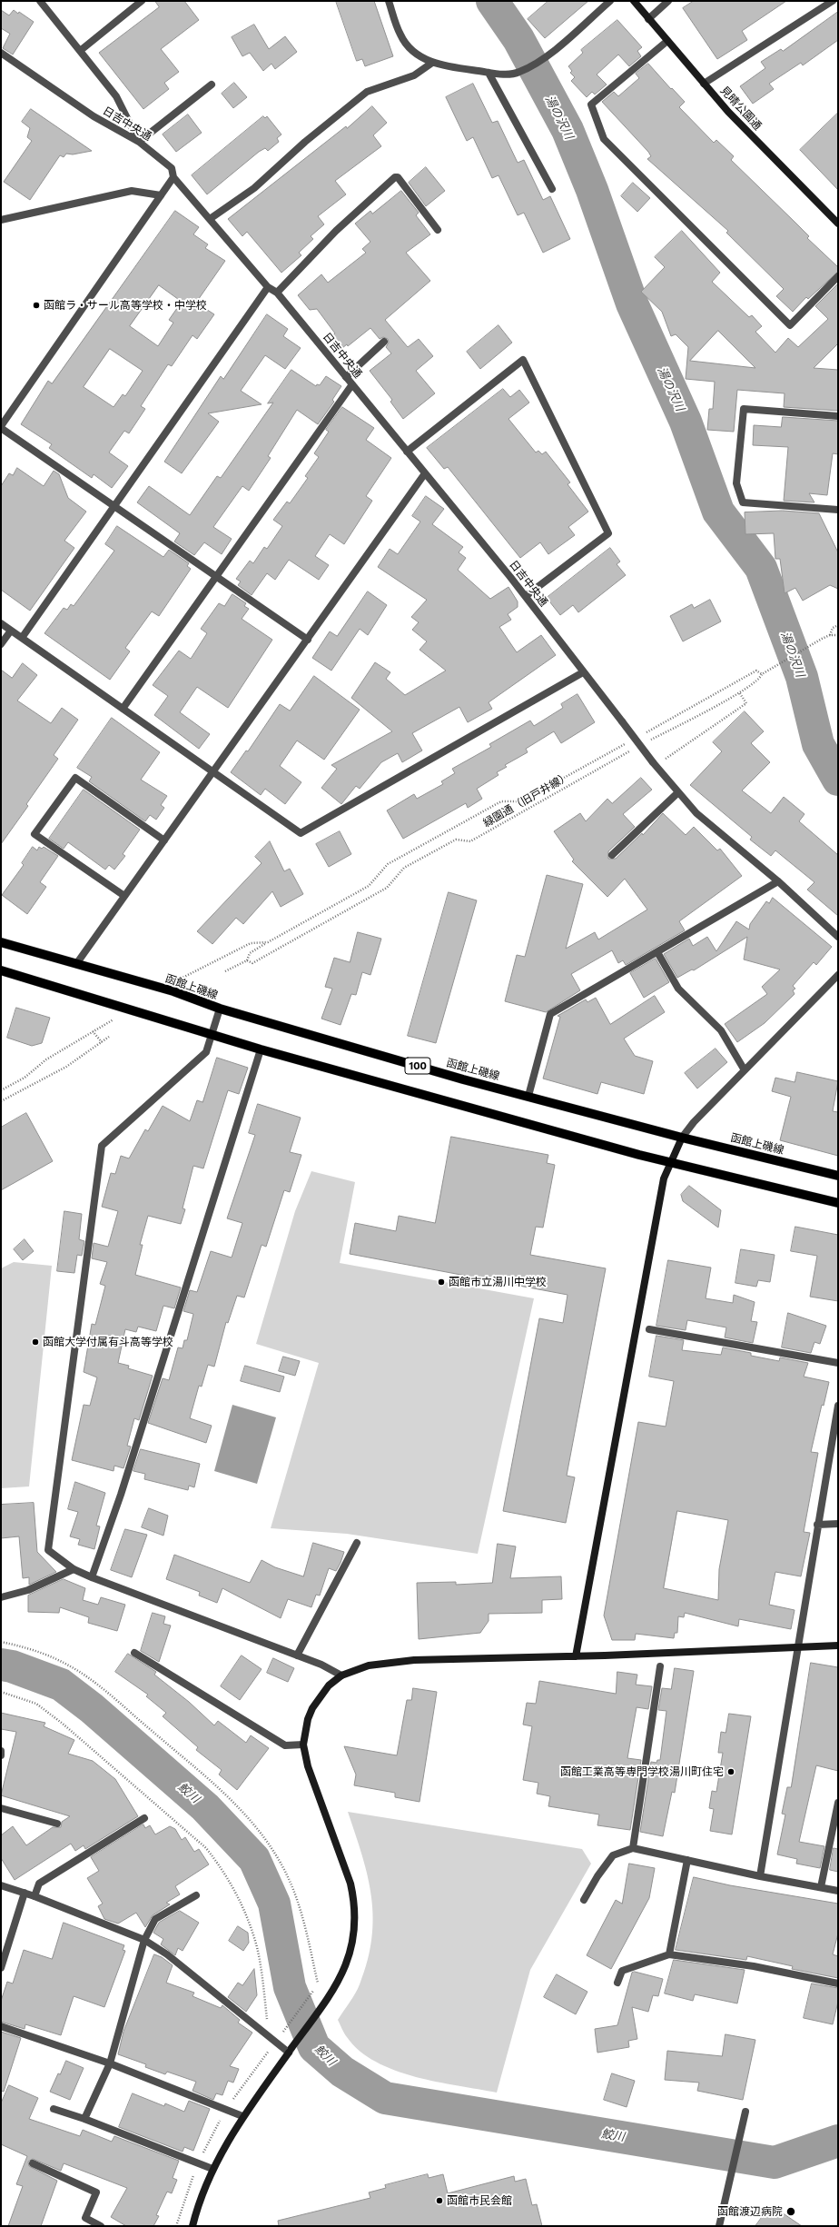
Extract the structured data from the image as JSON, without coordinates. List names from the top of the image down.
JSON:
{
  "streets": {
    "main road": ["函館上磯線", "100"],
    "street": ["見晴公園通", "日吉中央通"],
    "path": ["緑園通（旧戸井線）"]
  },
  "water": ["湯の沢川", "鮫川"],
  "places": [
    "函館ラ・サール高等学校・中学校",
    "函館市立湯川中学校",
    "函館大学付属有斗高等学校",
    "函館工業高等専門学校湯川町住宅",
    "函館市民会館",
    "函館渡辺病院"
  ]
}
